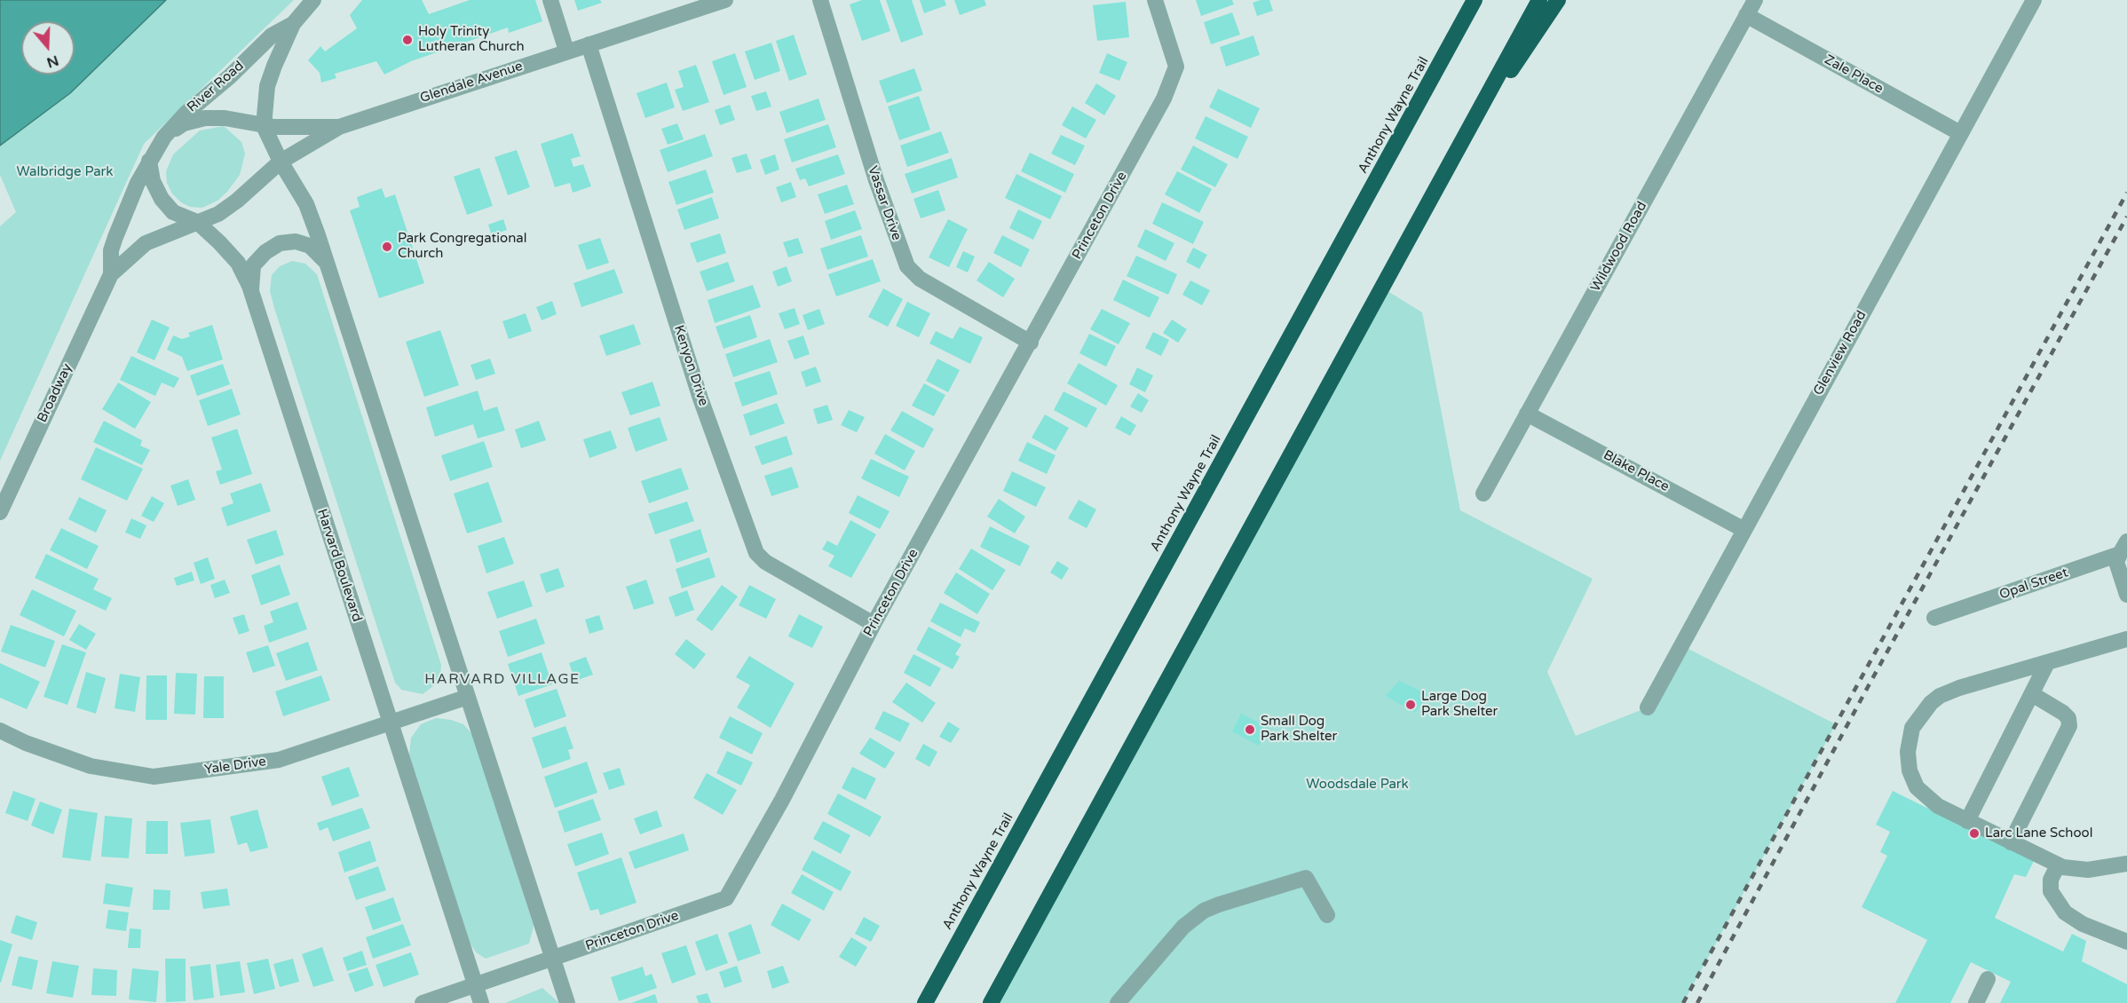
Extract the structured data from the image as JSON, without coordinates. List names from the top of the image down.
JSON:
{
  "streets": {
    "highway": ["Anthony Wayne Trail"],
    "street": [
      "Zale Place",
      "Glendale Avenue",
      "River Road",
      "Vassar Drive",
      "Princeton Drive",
      "Wildwood Road",
      "Glenview Road",
      "Kenyon Drive",
      "Broadway",
      "Blake Place",
      "Harvard Boulevard",
      "Opal Street",
      "Yale Drive"
    ]
  },
  "crossings": [
    ["Zale Place", "Wildwood Road"],
    ["Zale Place", "Glenview Road"],
    ["Glendale Avenue", "River Road"],
    ["Glendale Avenue", "Kenyon Drive"],
    ["Glendale Avenue", "Broadway"],
    ["Glendale Avenue", "Harvard Boulevard"],
    ["River Road", "Broadway"],
    ["River Road", "Harvard Boulevard"],
    ["Vassar Drive", "Princeton Drive"],
    ["Princeton Drive", "Kenyon Drive"],
    ["Princeton Drive", "Harvard Boulevard"],
    ["Wildwood Road", "Blake Place"],
    ["Glenview Road", "Blake Place"],
    ["Broadway", "Harvard Boulevard"],
    ["Harvard Boulevard", "Yale Drive"]
  ],
  "districts": ["HARVARD VILLAGE"],
  "parks": ["Walbridge Park", "Woodsdale Park"],
  "places": [
    "Holy Trinity Lutheran Church",
    "Park Congregational Church",
    "Large Dog Park Shelter",
    "Small Dog Park Shelter",
    "Larc Lane School"
  ],
  "north": "bottom"
}
